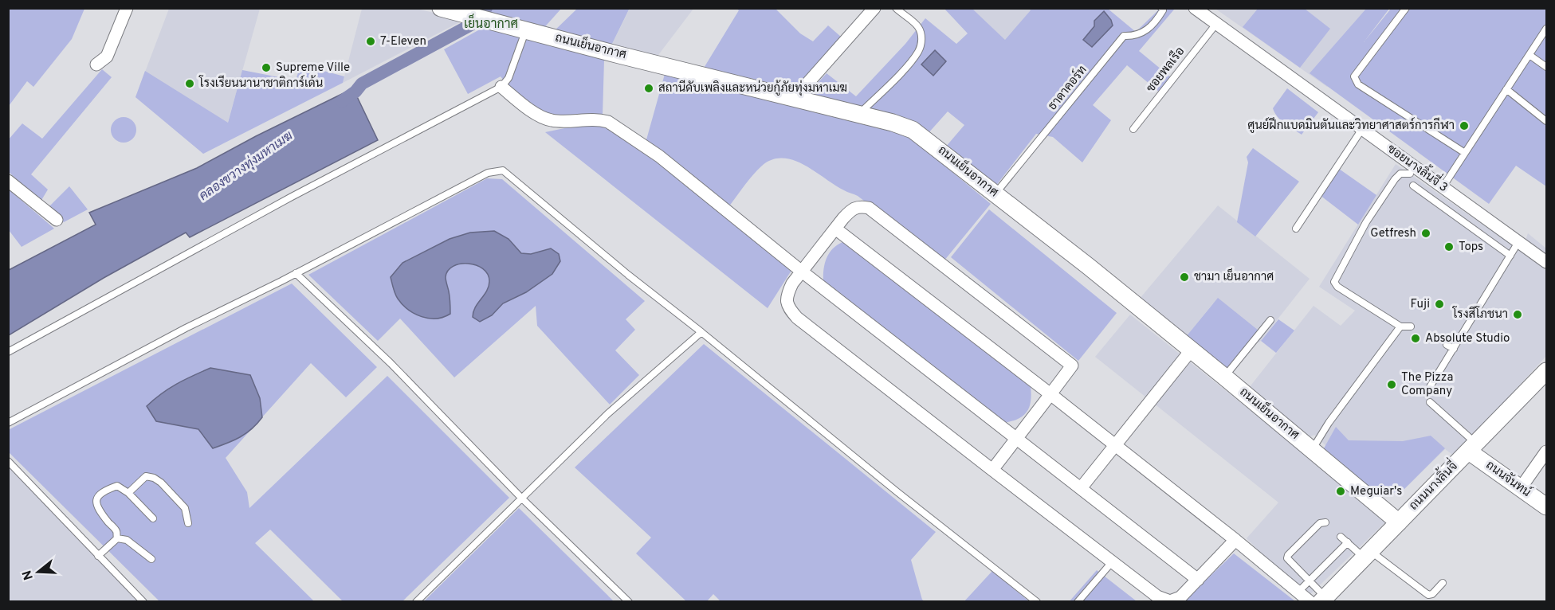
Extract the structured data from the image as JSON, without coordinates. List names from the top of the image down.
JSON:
{
  "streets": {
    "street": [
      "ถนนเย็นอากาศ",
      "ซอยนางลิ้นจี่ 3",
      "ถนนจันทน์",
      "ถนนนางลิ้นจี่"
    ],
    "lane": ["ซอยพลเรือ", "ธาดาคอร์ท"]
  },
  "crossings": [
    ["ถนนเย็นอากาศ", "ธาดาคอร์ท"],
    ["ถนนเย็นอากาศ", "ถนนนางลิ้นจี่"],
    ["ซอยพลเรือ", "ซอยนางลิ้นจี่ 3"],
    ["ถนนจันทน์", "ถนนนางลิ้นจี่"]
  ],
  "districts": ["เย็นอากาศ"],
  "water": ["คลองขวางทุ่งมหาเมฆ"],
  "places": [
    "7-Eleven",
    "Supreme Ville",
    "โรงเรียนนานาชาติการ์เด้น",
    "สถานีดับเพลิงและหน่วยกู้ภัยทุ่งมหาเมฆ",
    "ศูนย์ฝึกแบดมินตันและวิทยาศาสตร์การกีฬา",
    "Getfresh",
    "Tops",
    "ชามา เย็นอากาศ",
    "Fuji",
    "โรงสีโภชนา",
    "Absolute Studio",
    "The Pizza Company",
    "Meguiar's"
  ],
  "north": "left"
}
